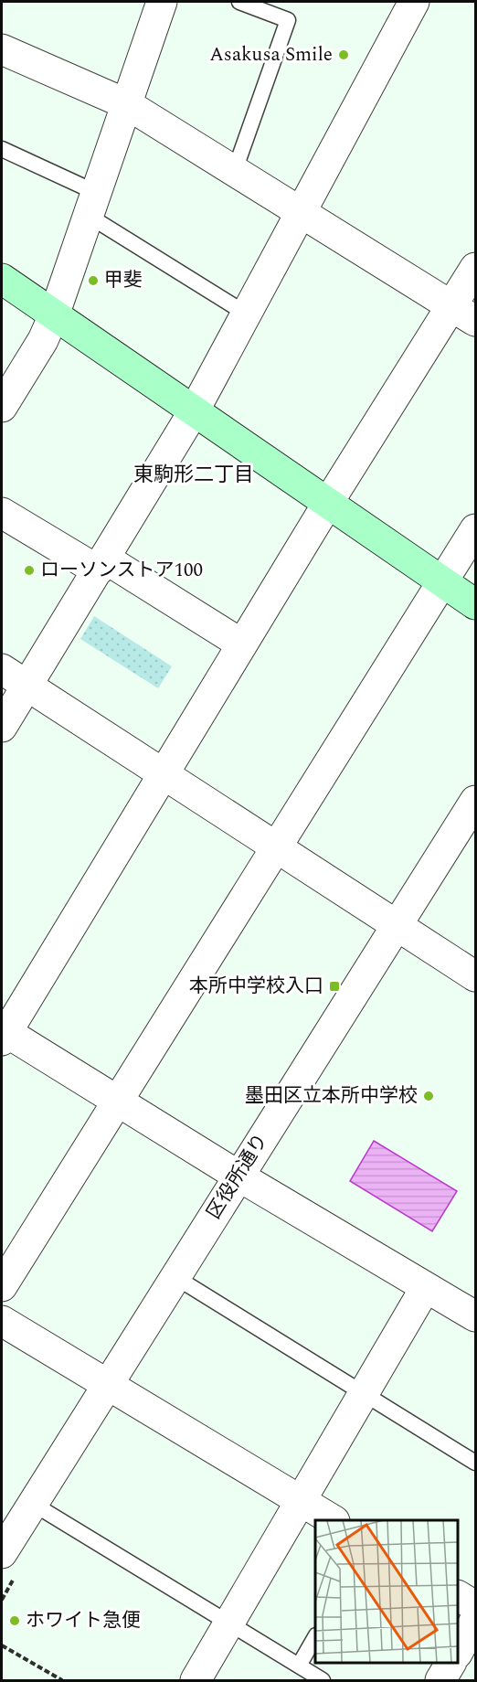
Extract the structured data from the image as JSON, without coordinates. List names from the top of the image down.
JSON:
{
  "streets": {
    "street": ["区役所通り"]
  },
  "districts": ["東駒形二丁目"],
  "places": {
    "other": [
      "Asakusa Smile",
      "甲斐",
      "ローソンストア100",
      "墨田区立本所中学校",
      "ホワイト急便"
    ],
    "transit": ["本所中学校入口"]
  }
}
